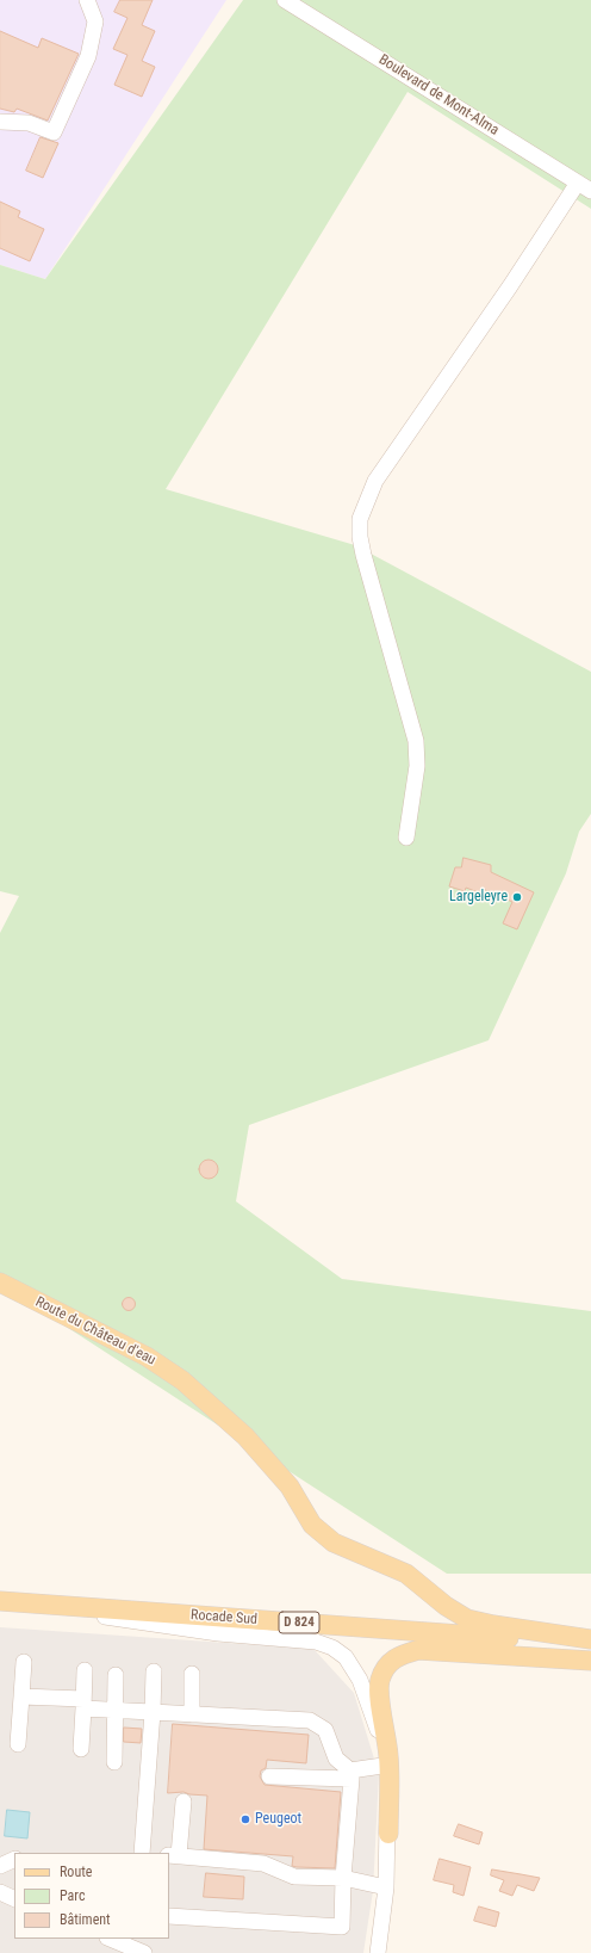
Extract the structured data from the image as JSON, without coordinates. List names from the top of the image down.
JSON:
{
  "streets": {
    "main road": ["Route du Château d'eau", "Rocade Sud", "D 824"],
    "street": ["Boulevard de Mont-Alma"]
  },
  "places": ["Largeleyre", "Peugeot"],
  "legend": ["Route", "Parc", "Bâtiment"]
}
